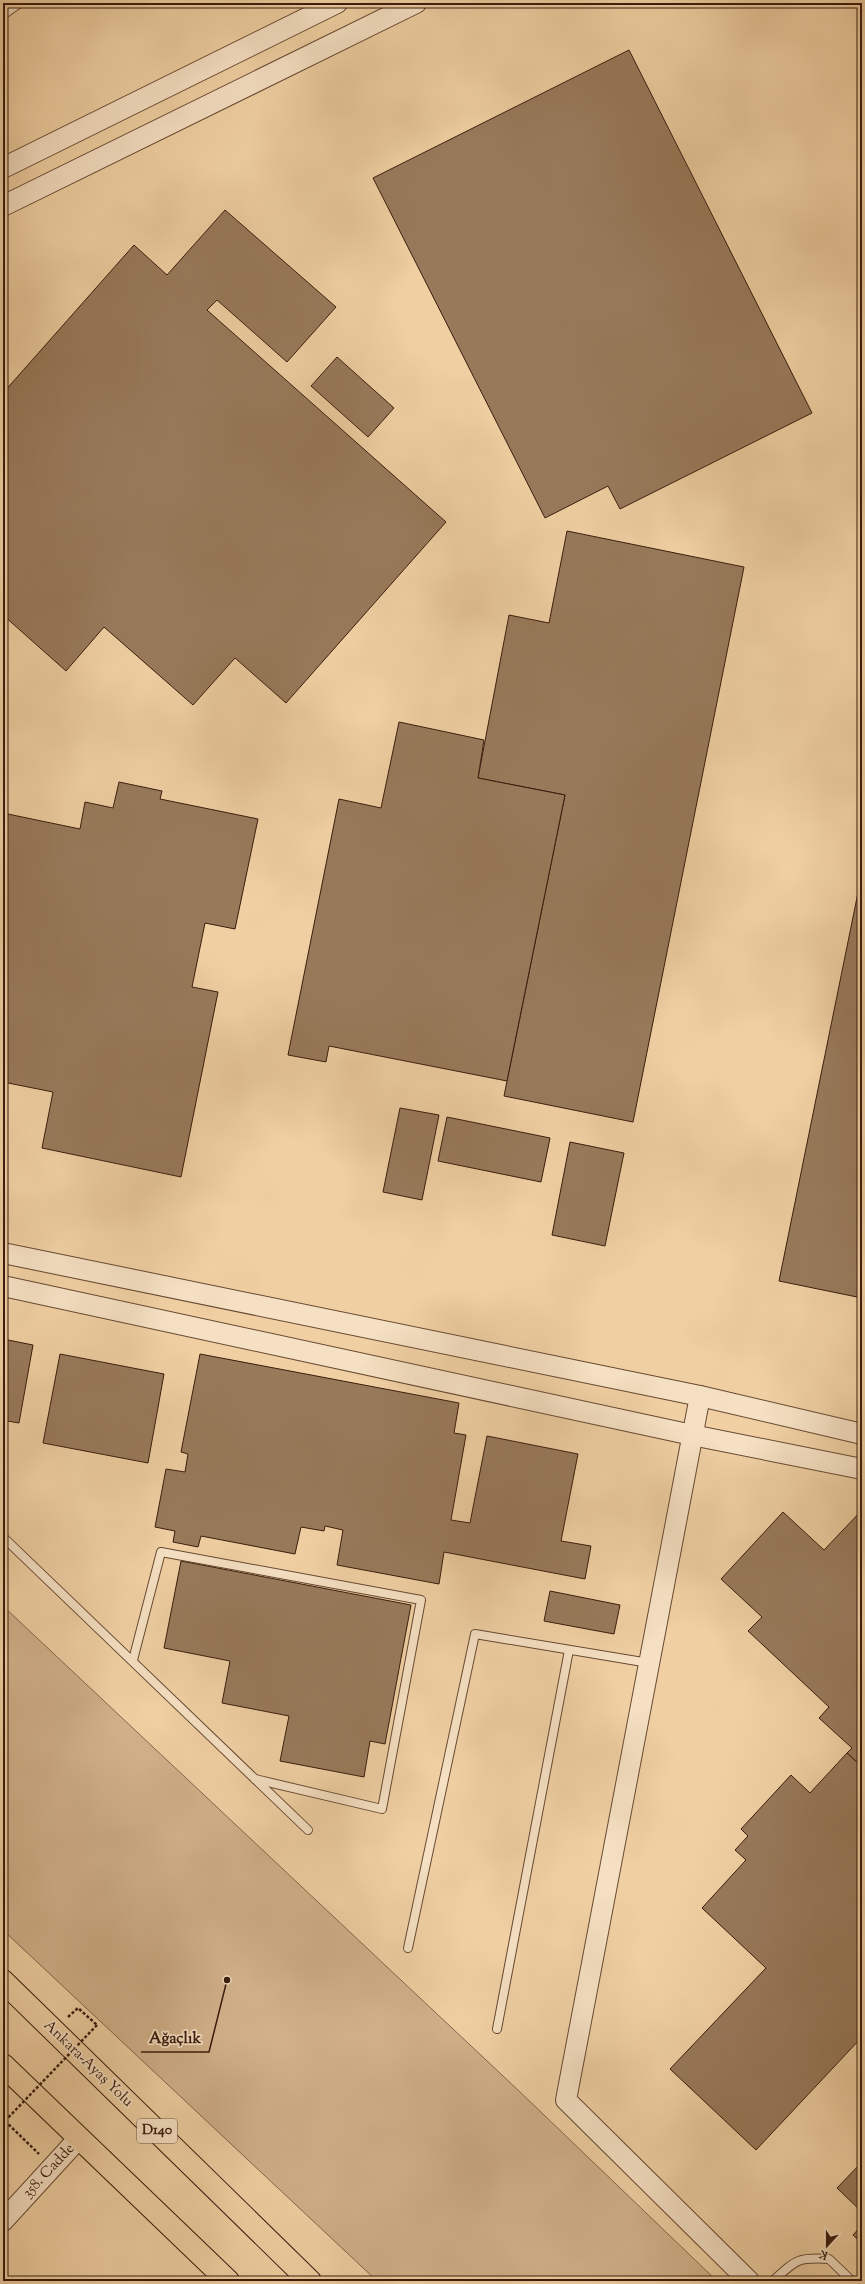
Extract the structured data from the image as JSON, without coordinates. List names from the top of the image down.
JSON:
{
  "streets": {
    "highway": ["Ankara-Ayaş Yolu", "D140"],
    "street": ["358. Cadde"]
  },
  "places": ["Ağaçlık"],
  "north": "bottom"
}
